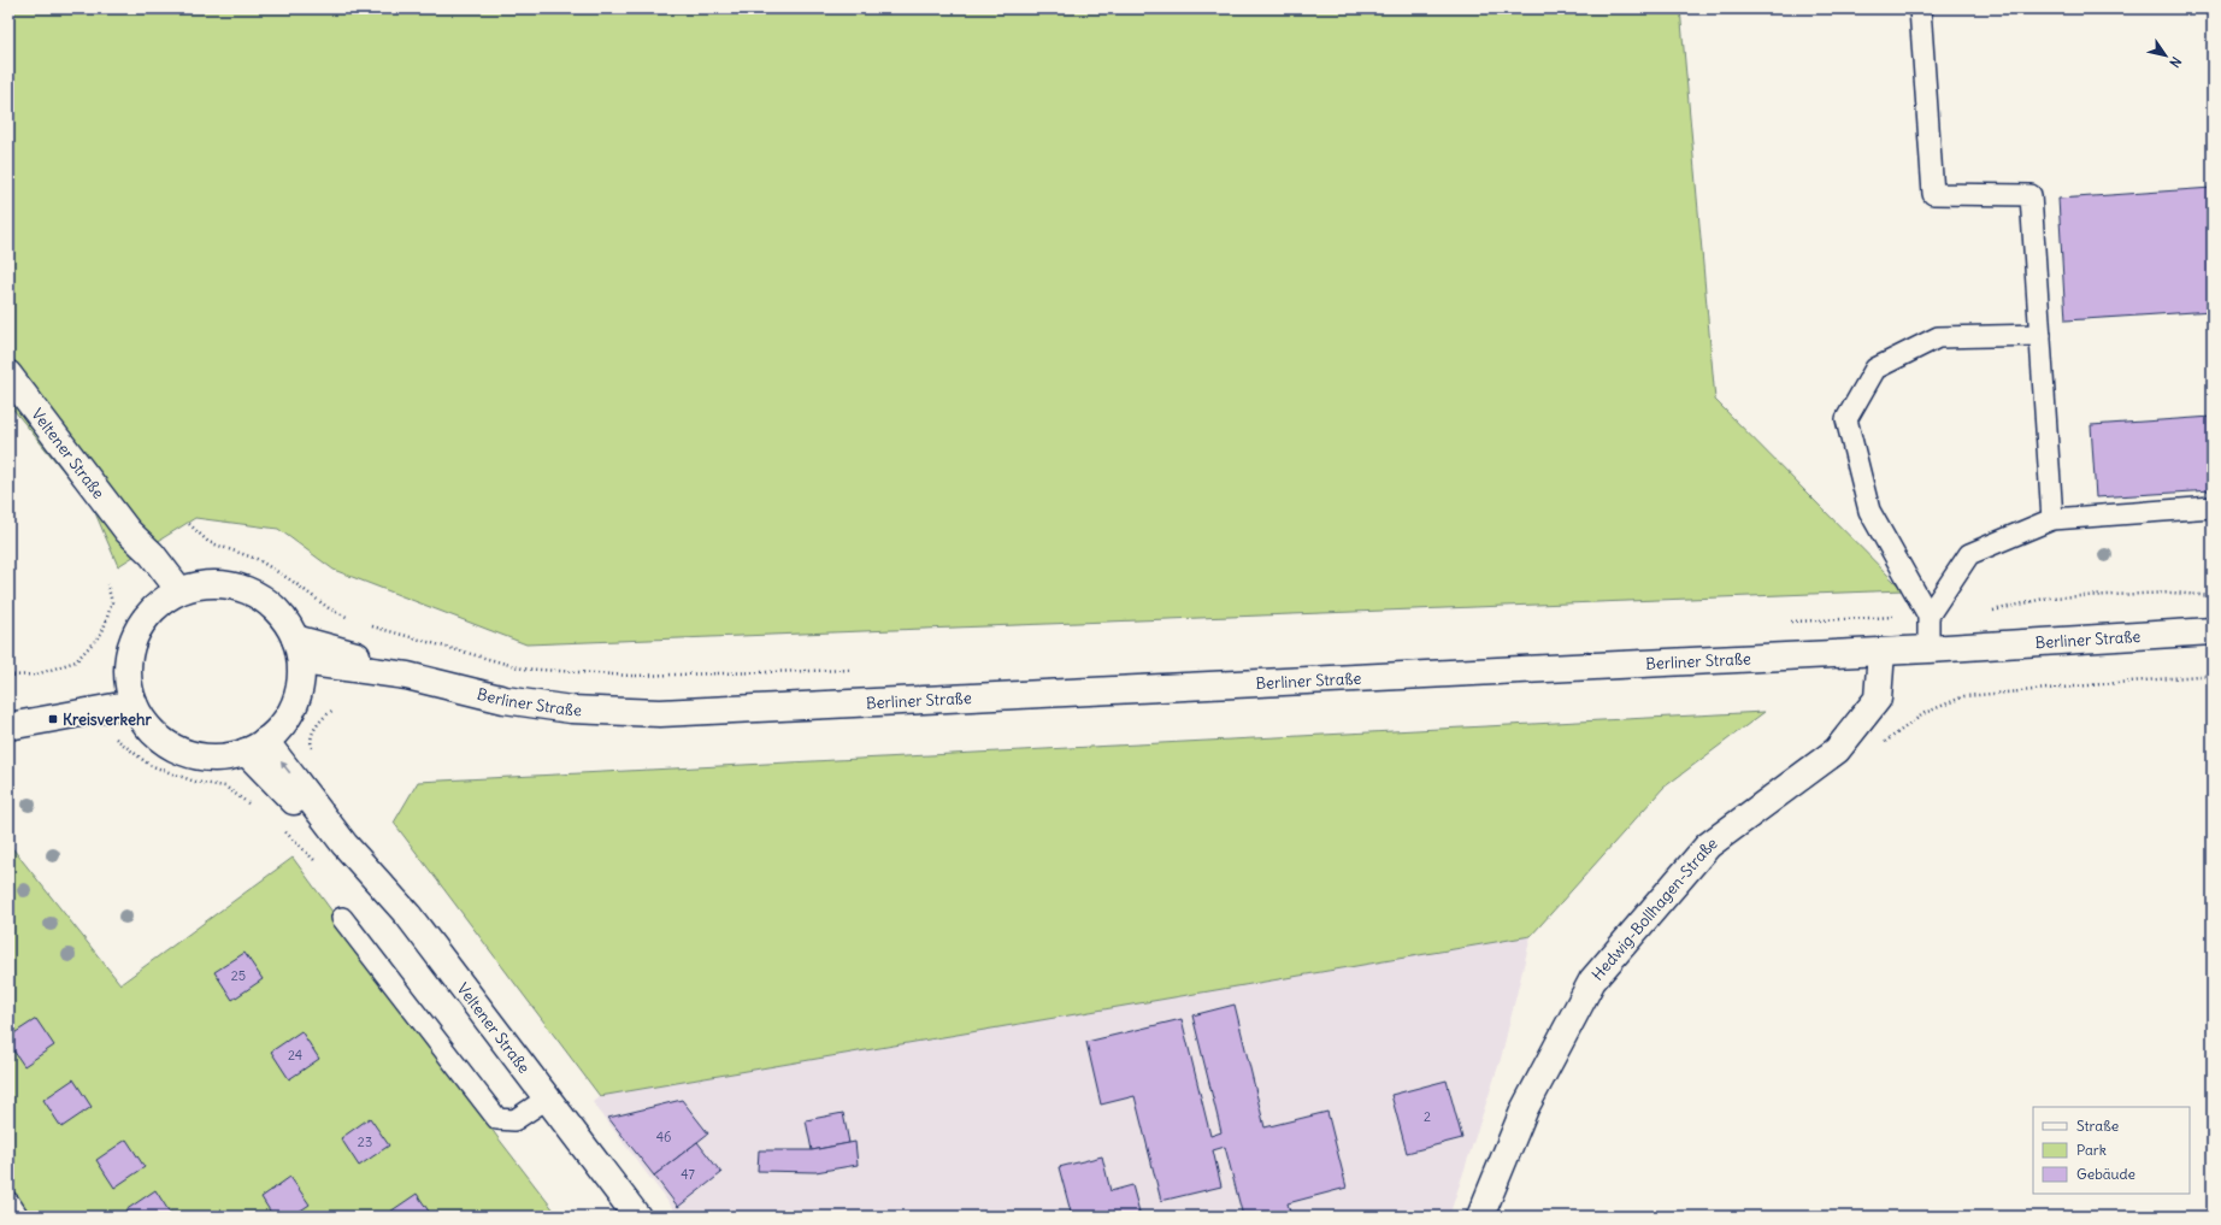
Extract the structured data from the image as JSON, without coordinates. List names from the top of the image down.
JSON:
{
  "streets": {
    "main road": ["Veltener Straße", "Berliner Straße", "Hedwig-Bollhagen-Straße"]
  },
  "crossings": [
    ["Berliner Straße", "Hedwig-Bollhagen-Straße"]
  ],
  "places": {
    "transit": ["Kreisverkehr"]
  },
  "house_numbers": [
    "25",
    "24",
    "2",
    "46",
    "23",
    "47"
  ],
  "legend": ["Straße", "Park", "Gebäude"],
  "north": "bottom right"
}
